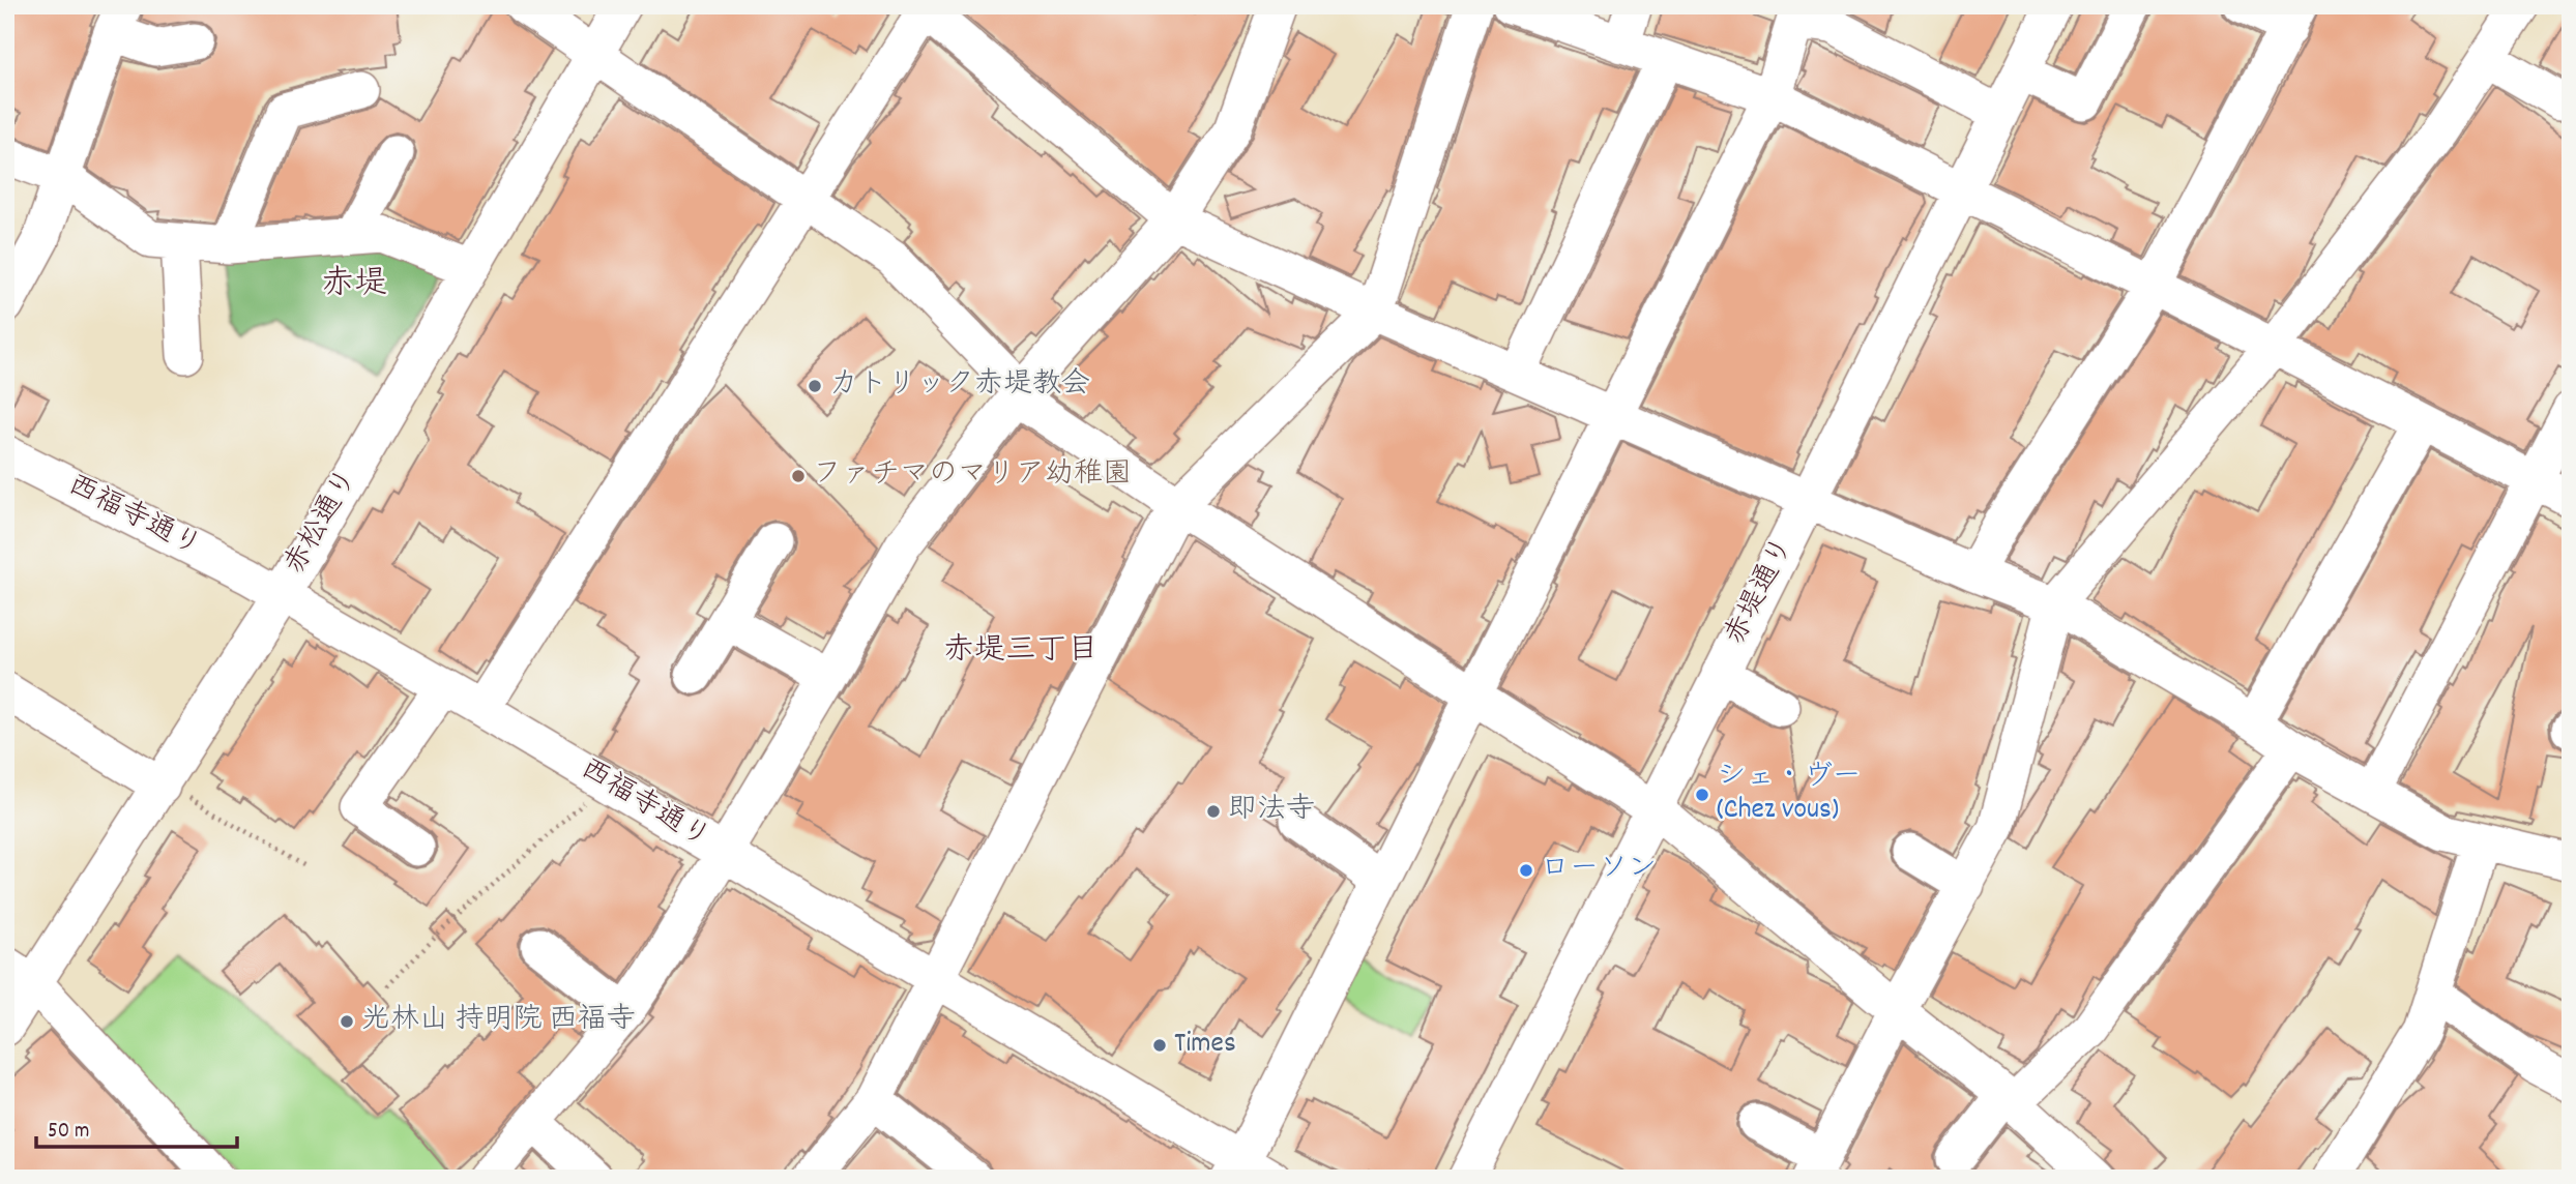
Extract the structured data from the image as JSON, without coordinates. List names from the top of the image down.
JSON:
{
  "streets": {
    "street": ["西福寺通り", "赤松通り", "赤堤通り"]
  },
  "crossings": [
    ["西福寺通り", "赤松通り"]
  ],
  "districts": ["赤堤", "赤堤三丁目"],
  "places": [
    "カトリック赤堤教会",
    "ファチマのマリア幼稚園",
    "シェ・ヴー (Chez vous)",
    "即法寺",
    "ローソン",
    "光林山 持明院 西福寺",
    "Times"
  ],
  "scale_bar": "50 m"
}
